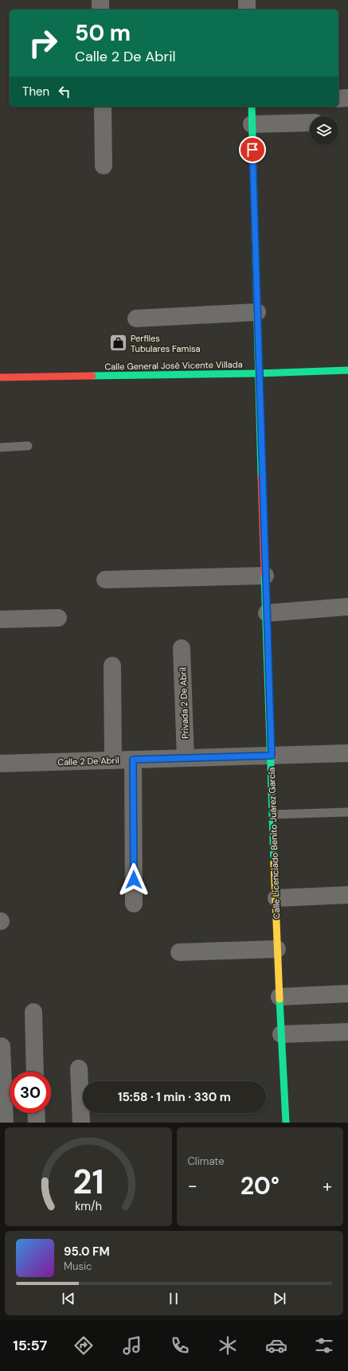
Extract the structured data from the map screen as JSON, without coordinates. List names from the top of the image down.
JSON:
{
  "streets": {
    "street": [
      "Calle General José Vicente Villada",
      "Privada 2 De Abril",
      "Calle 2 De Abril",
      "Calle Licenciado Benito Juárez García"
    ]
  },
  "crossings": [
    ["Calle General José Vicente Villada", "Calle Licenciado Benito Juárez García"],
    ["Privada 2 De Abril", "Calle 2 De Abril"],
    ["Calle 2 De Abril", "Calle Licenciado Benito Juárez García"]
  ],
  "places": {
    "shop": ["Perfiles Tubulares Famisa"]
  },
  "page": {
    "turn": ["50 m", "Calle 2 De Abril"],
    "then": "Then",
    "limit": "30",
    "trip": "15:58 · 1 min · 330 m",
    "tile": "Climate",
    "heat": ["−", "20°", "+"],
    "song": ["95.0 FM", "Music"],
    "tabs": "15:57",
    "gauge": ["21", "km/h"]
  }
}
